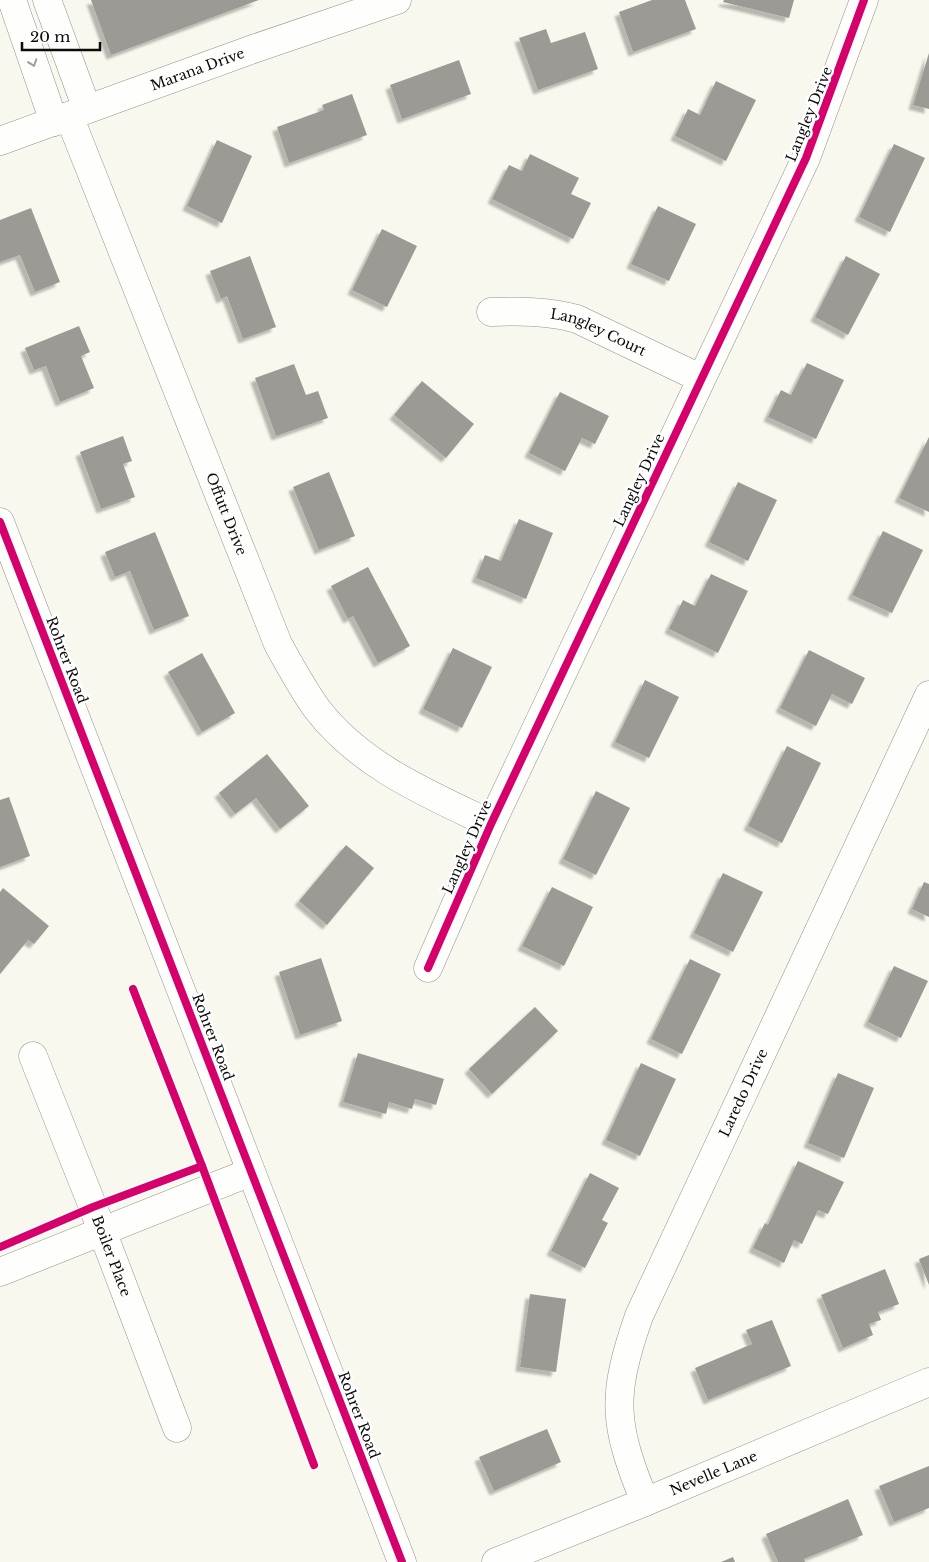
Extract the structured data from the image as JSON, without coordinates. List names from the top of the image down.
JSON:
{
  "streets": {
    "street": [
      "Marana Drive",
      "Langley Drive",
      "Langley Court",
      "Offutt Drive",
      "Rohrer Road",
      "Laredo Drive",
      "Boiler Place",
      "Nevelle Lane"
    ]
  },
  "crossings": [
    ["Marana Drive", "Offutt Drive"],
    ["Langley Drive", "Langley Court"],
    ["Langley Drive", "Offutt Drive"],
    ["Laredo Drive", "Nevelle Lane"]
  ],
  "scale_bar": "20 m"
}
